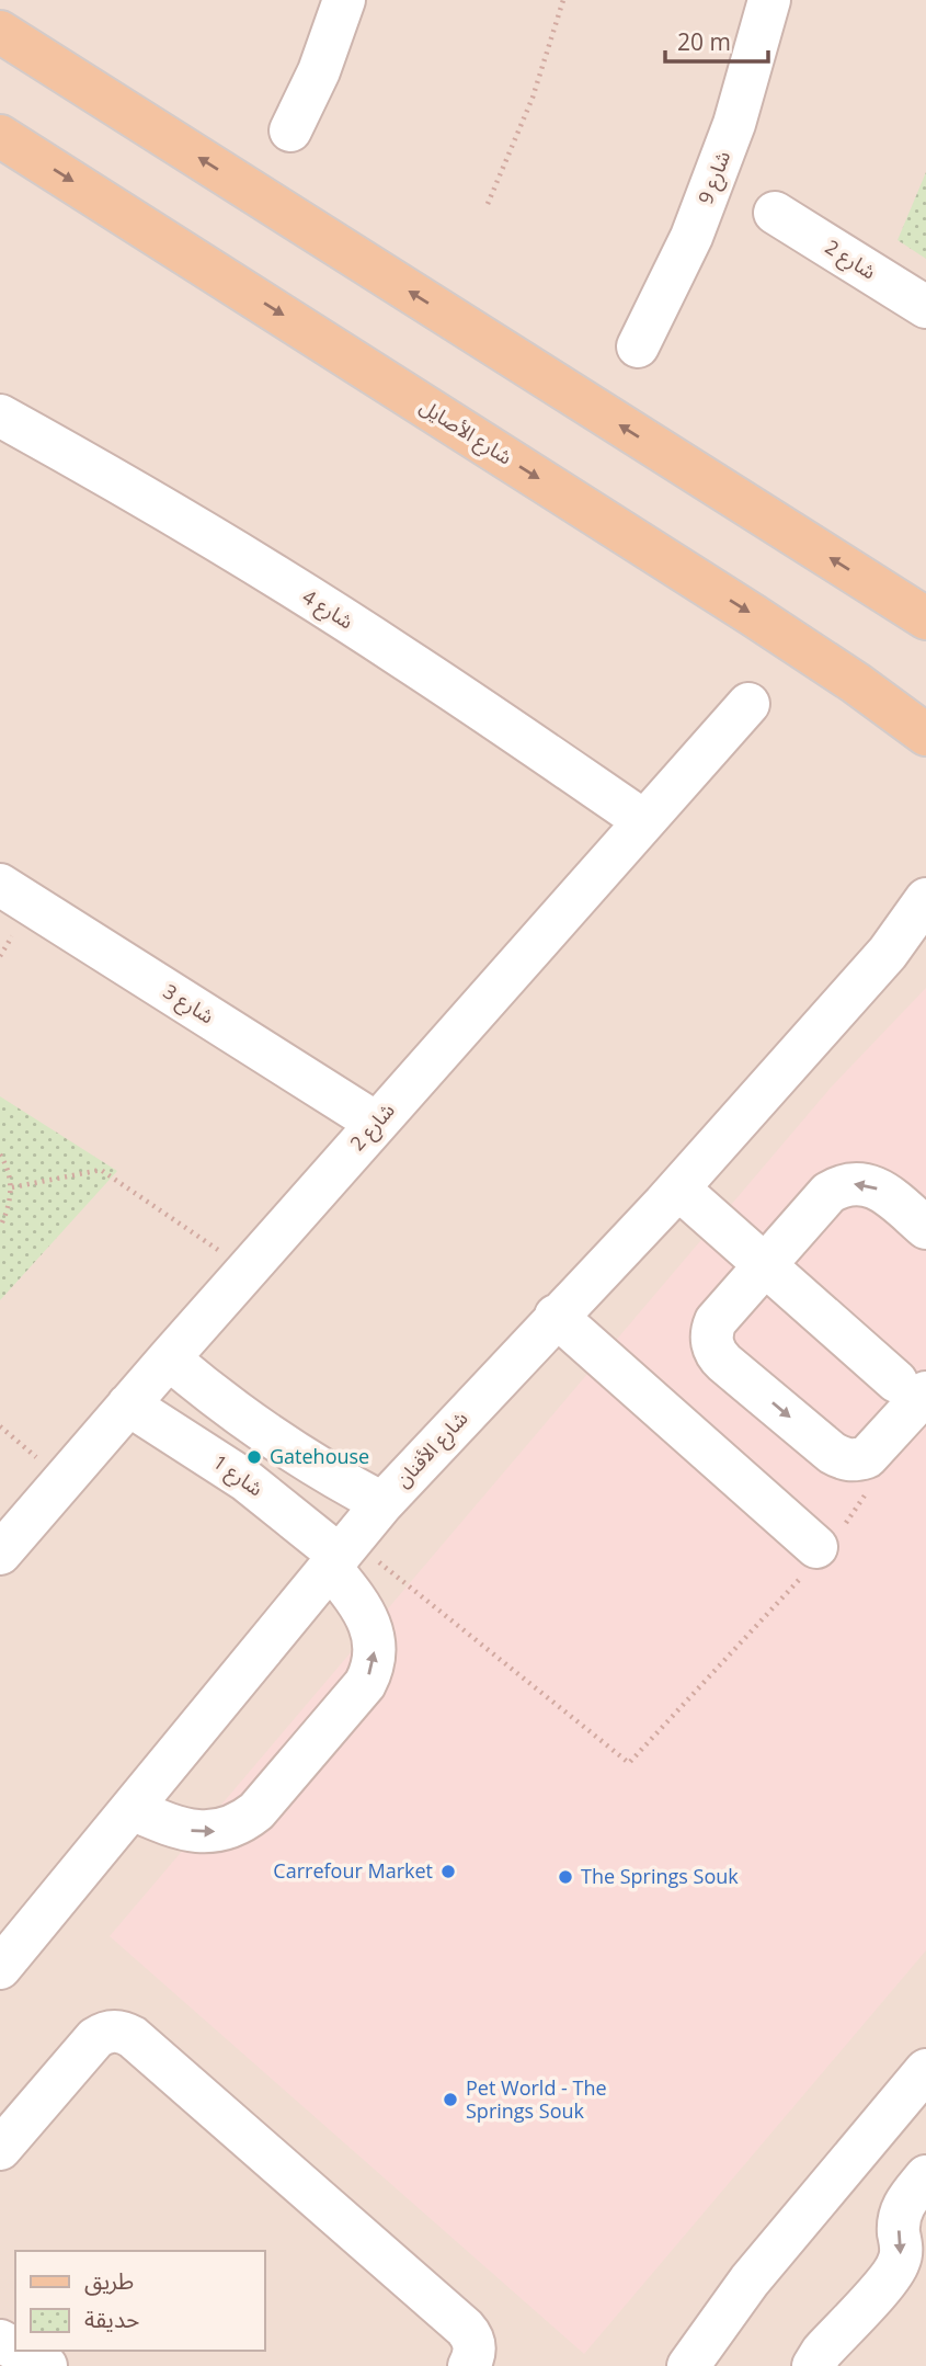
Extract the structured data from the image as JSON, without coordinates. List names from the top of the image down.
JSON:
{
  "streets": {
    "main road": ["شارع الأصايل"],
    "street": [
      "شارع 9",
      "شارع 2",
      "شارع 4",
      "شارع 3",
      "شارع الأفنان",
      "شارع 1"
    ]
  },
  "crossings": [
    ["شارع 2", "شارع 4"],
    ["شارع 2", "شارع 3"],
    ["شارع 2", "شارع 1"],
    ["شارع الأفنان", "شارع 1"]
  ],
  "places": [
    "Gatehouse",
    "Carrefour Market",
    "The Springs Souk",
    "Pet World - The Springs Souk"
  ],
  "legend": ["طريق", "حديقة"],
  "scale_bar": "20 m"
}
